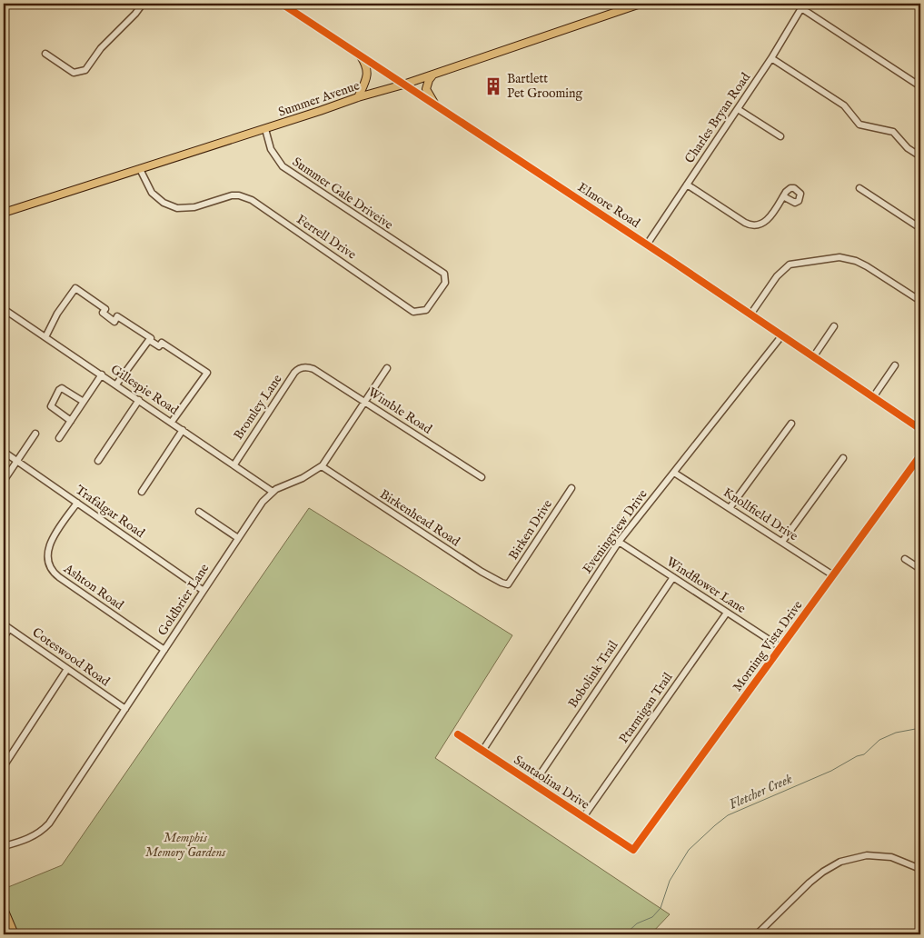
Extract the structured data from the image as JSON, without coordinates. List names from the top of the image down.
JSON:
{
  "streets": {
    "main road": ["Summer Avenue"],
    "street": [
      "Charles Bryan Road",
      "Summer Gale Driveive",
      "Elmore Road",
      "Ferrell Drive",
      "Gillespie Road",
      "Bromley Lane",
      "Wimble Road",
      "Trafalgar Road",
      "Knollfield Drive",
      "Birkenhead Road",
      "Birken Drive",
      "Eveningview Drive",
      "Windflower Lane",
      "Ashton Road",
      "Goldbrier Lane",
      "Morning Vista Drive",
      "Coteswood Road",
      "Bobolink Trail",
      "Ptarmigan Trail",
      "Santaolina Drive"
    ]
  },
  "crossings": [
    ["Summer Avenue", "Summer Gale Driveive"],
    ["Summer Avenue", "Elmore Road"],
    ["Summer Avenue", "Ferrell Drive"],
    ["Charles Bryan Road", "Elmore Road"],
    ["Summer Gale Driveive", "Ferrell Drive"],
    ["Elmore Road", "Eveningview Drive"],
    ["Gillespie Road", "Bromley Lane"],
    ["Gillespie Road", "Goldbrier Lane"],
    ["Bromley Lane", "Wimble Road"],
    ["Wimble Road", "Goldbrier Lane"],
    ["Trafalgar Road", "Ashton Road"],
    ["Trafalgar Road", "Goldbrier Lane"],
    ["Knollfield Drive", "Eveningview Drive"],
    ["Knollfield Drive", "Morning Vista Drive"],
    ["Birkenhead Road", "Birken Drive"],
    ["Birkenhead Road", "Goldbrier Lane"],
    ["Eveningview Drive", "Windflower Lane"],
    ["Eveningview Drive", "Santaolina Drive"],
    ["Windflower Lane", "Morning Vista Drive"],
    ["Windflower Lane", "Bobolink Trail"],
    ["Windflower Lane", "Ptarmigan Trail"],
    ["Ashton Road", "Goldbrier Lane"],
    ["Goldbrier Lane", "Coteswood Road"],
    ["Morning Vista Drive", "Santaolina Drive"],
    ["Bobolink Trail", "Santaolina Drive"],
    ["Ptarmigan Trail", "Santaolina Drive"]
  ],
  "water": ["Fletcher Creek"],
  "parks": ["Memphis Memory Gardens"],
  "places": {
    "building": ["Bartlett Pet Grooming"]
  }
}
